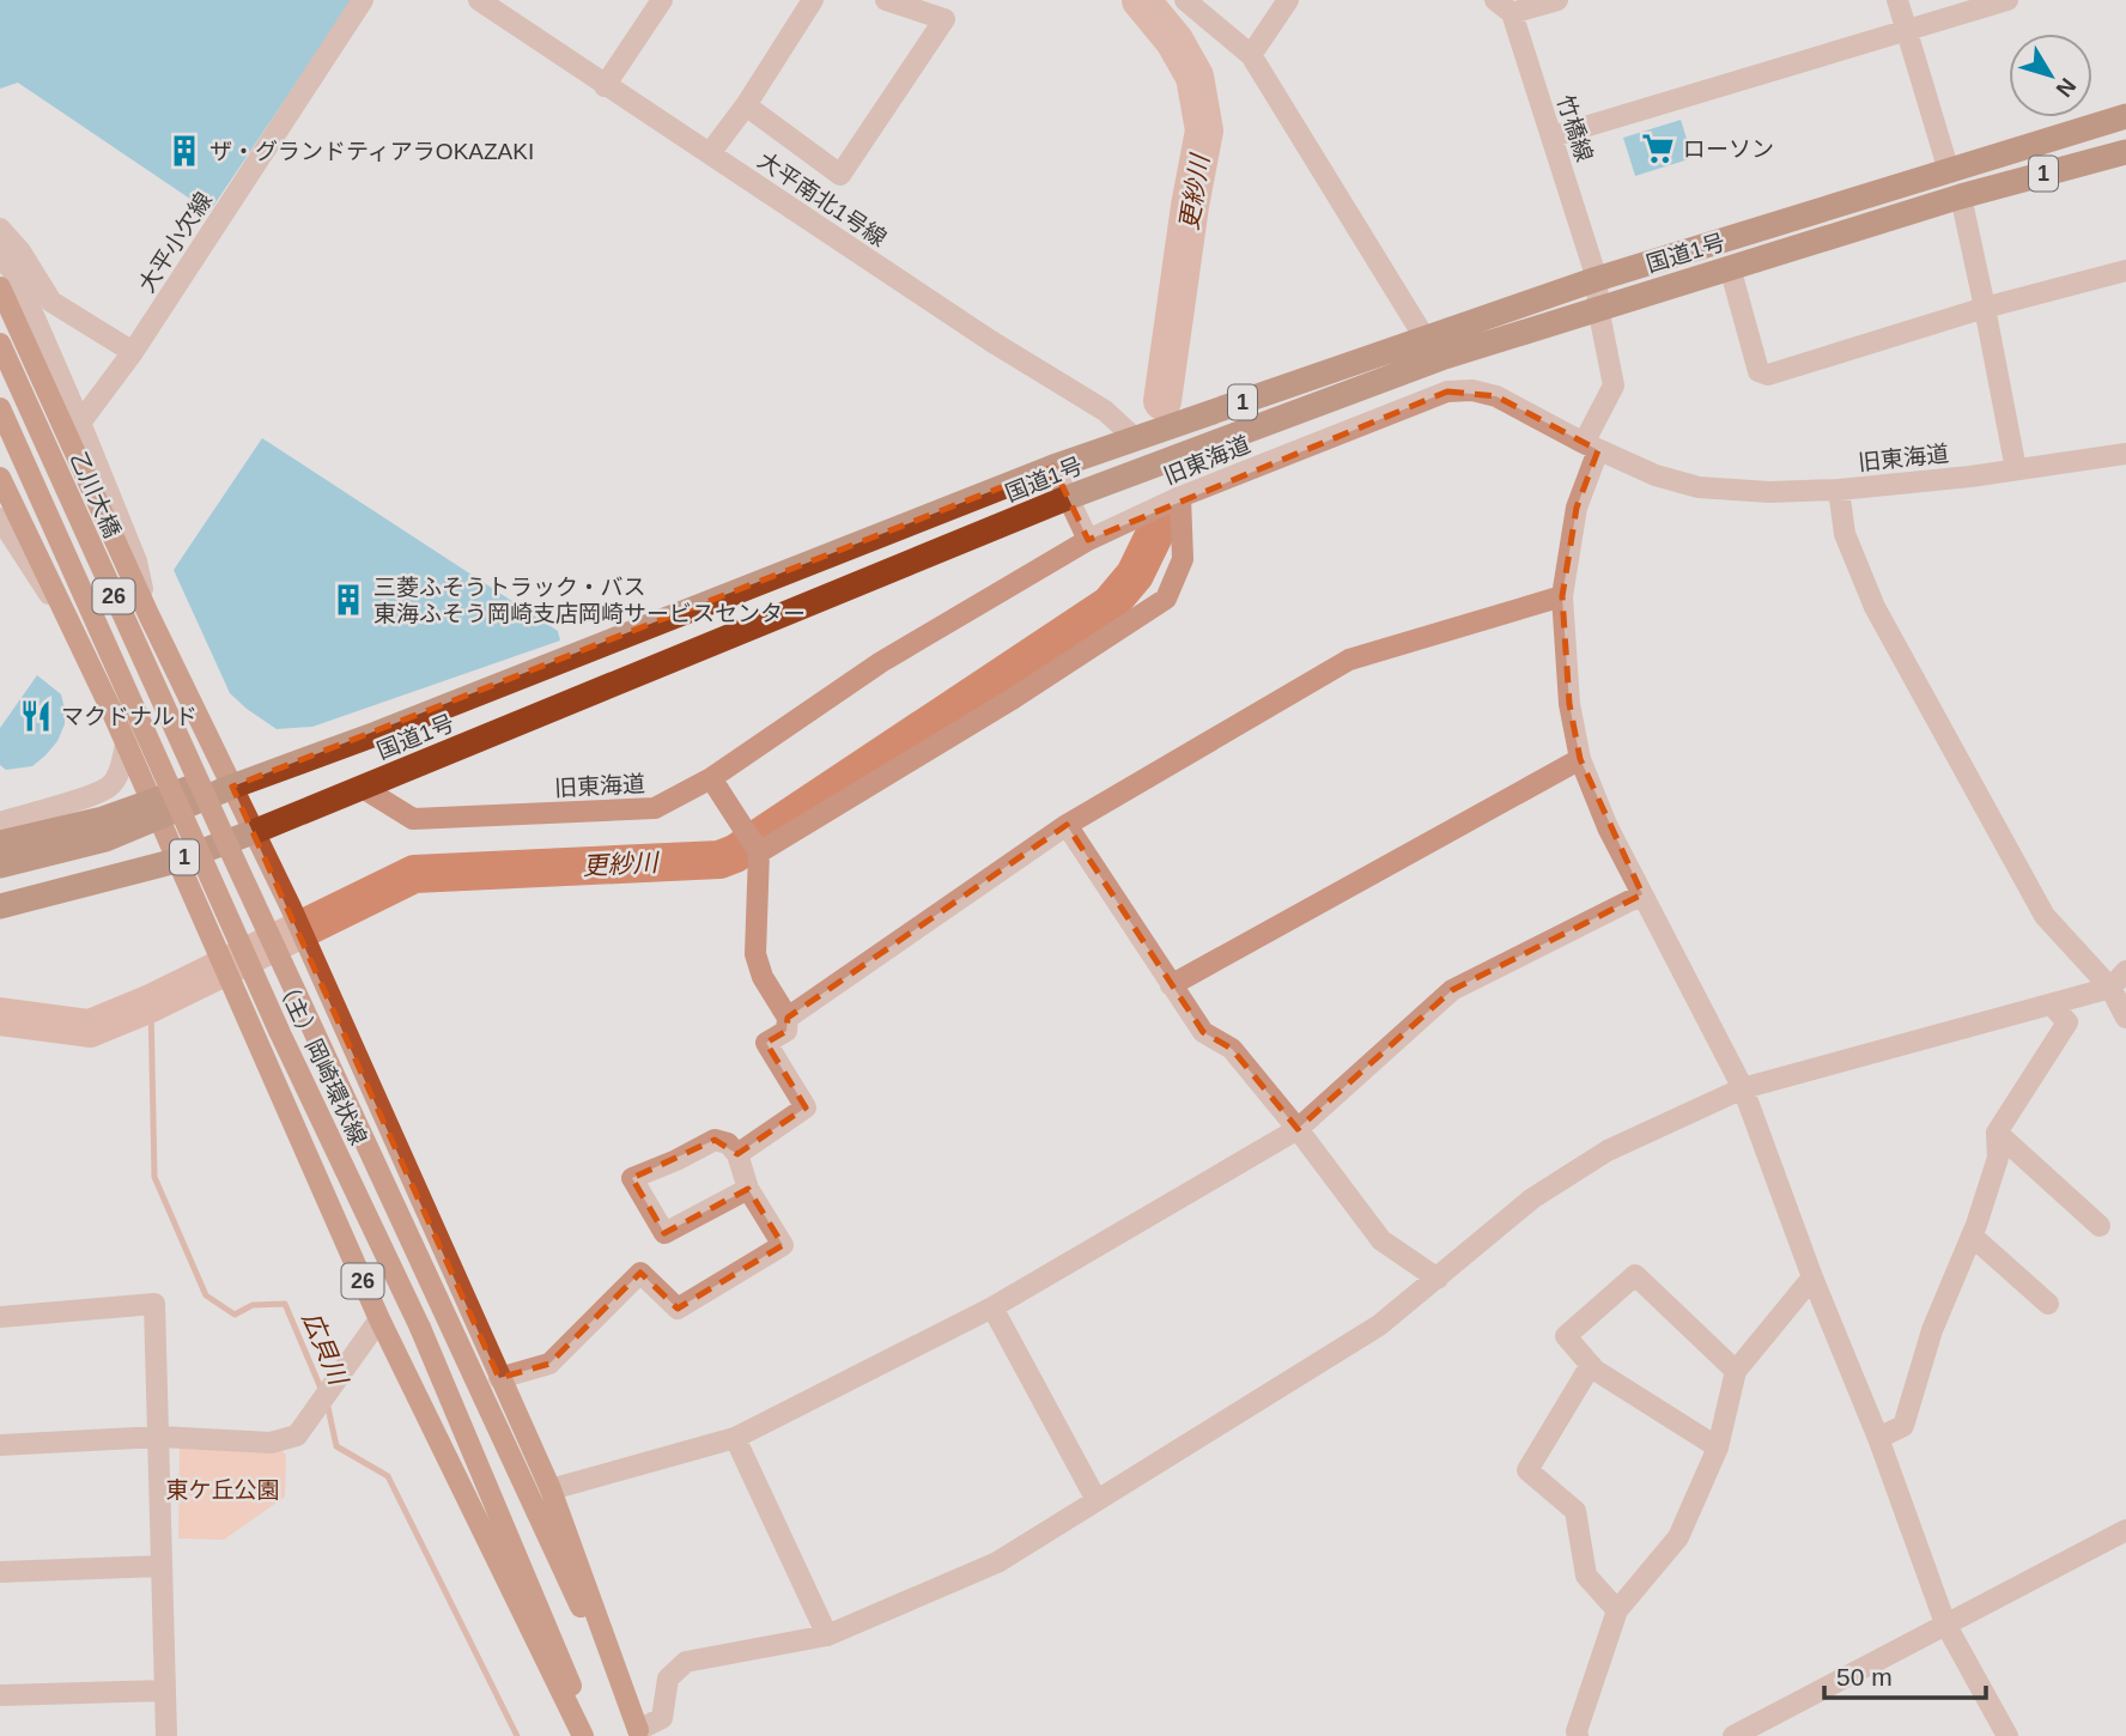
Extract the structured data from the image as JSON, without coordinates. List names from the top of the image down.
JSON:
{
  "streets": {
    "highway": ["1", "国道1号"],
    "main road": ["乙川大橋", "26", "（主）岡崎環状線"],
    "street": [
      "竹橋線",
      "大平南北1号線",
      "大平小欠線",
      "旧東海道"
    ]
  },
  "crossings": [
    ["竹橋線", "国道1号"],
    ["竹橋線", "旧東海道"],
    ["大平南北1号線", "国道1号"],
    ["国道1号", "旧東海道"],
    ["国道1号", "26"],
    ["乙川大橋", "（主）岡崎環状線"],
    ["26", "（主）岡崎環状線"]
  ],
  "water": ["更紗川", "広貝川"],
  "parks": ["東ケ丘公園"],
  "places": {
    "supermarket": ["ローソン"],
    "building": ["ザ・グランドティアラOKAZAKI", "三菱ふそうトラック・バス 東海ふそう岡崎支店岡崎サービスセンター"],
    "restaurant": ["マクドナルド"]
  },
  "scale_bar": "50 m",
  "north": "bottom right"
}
